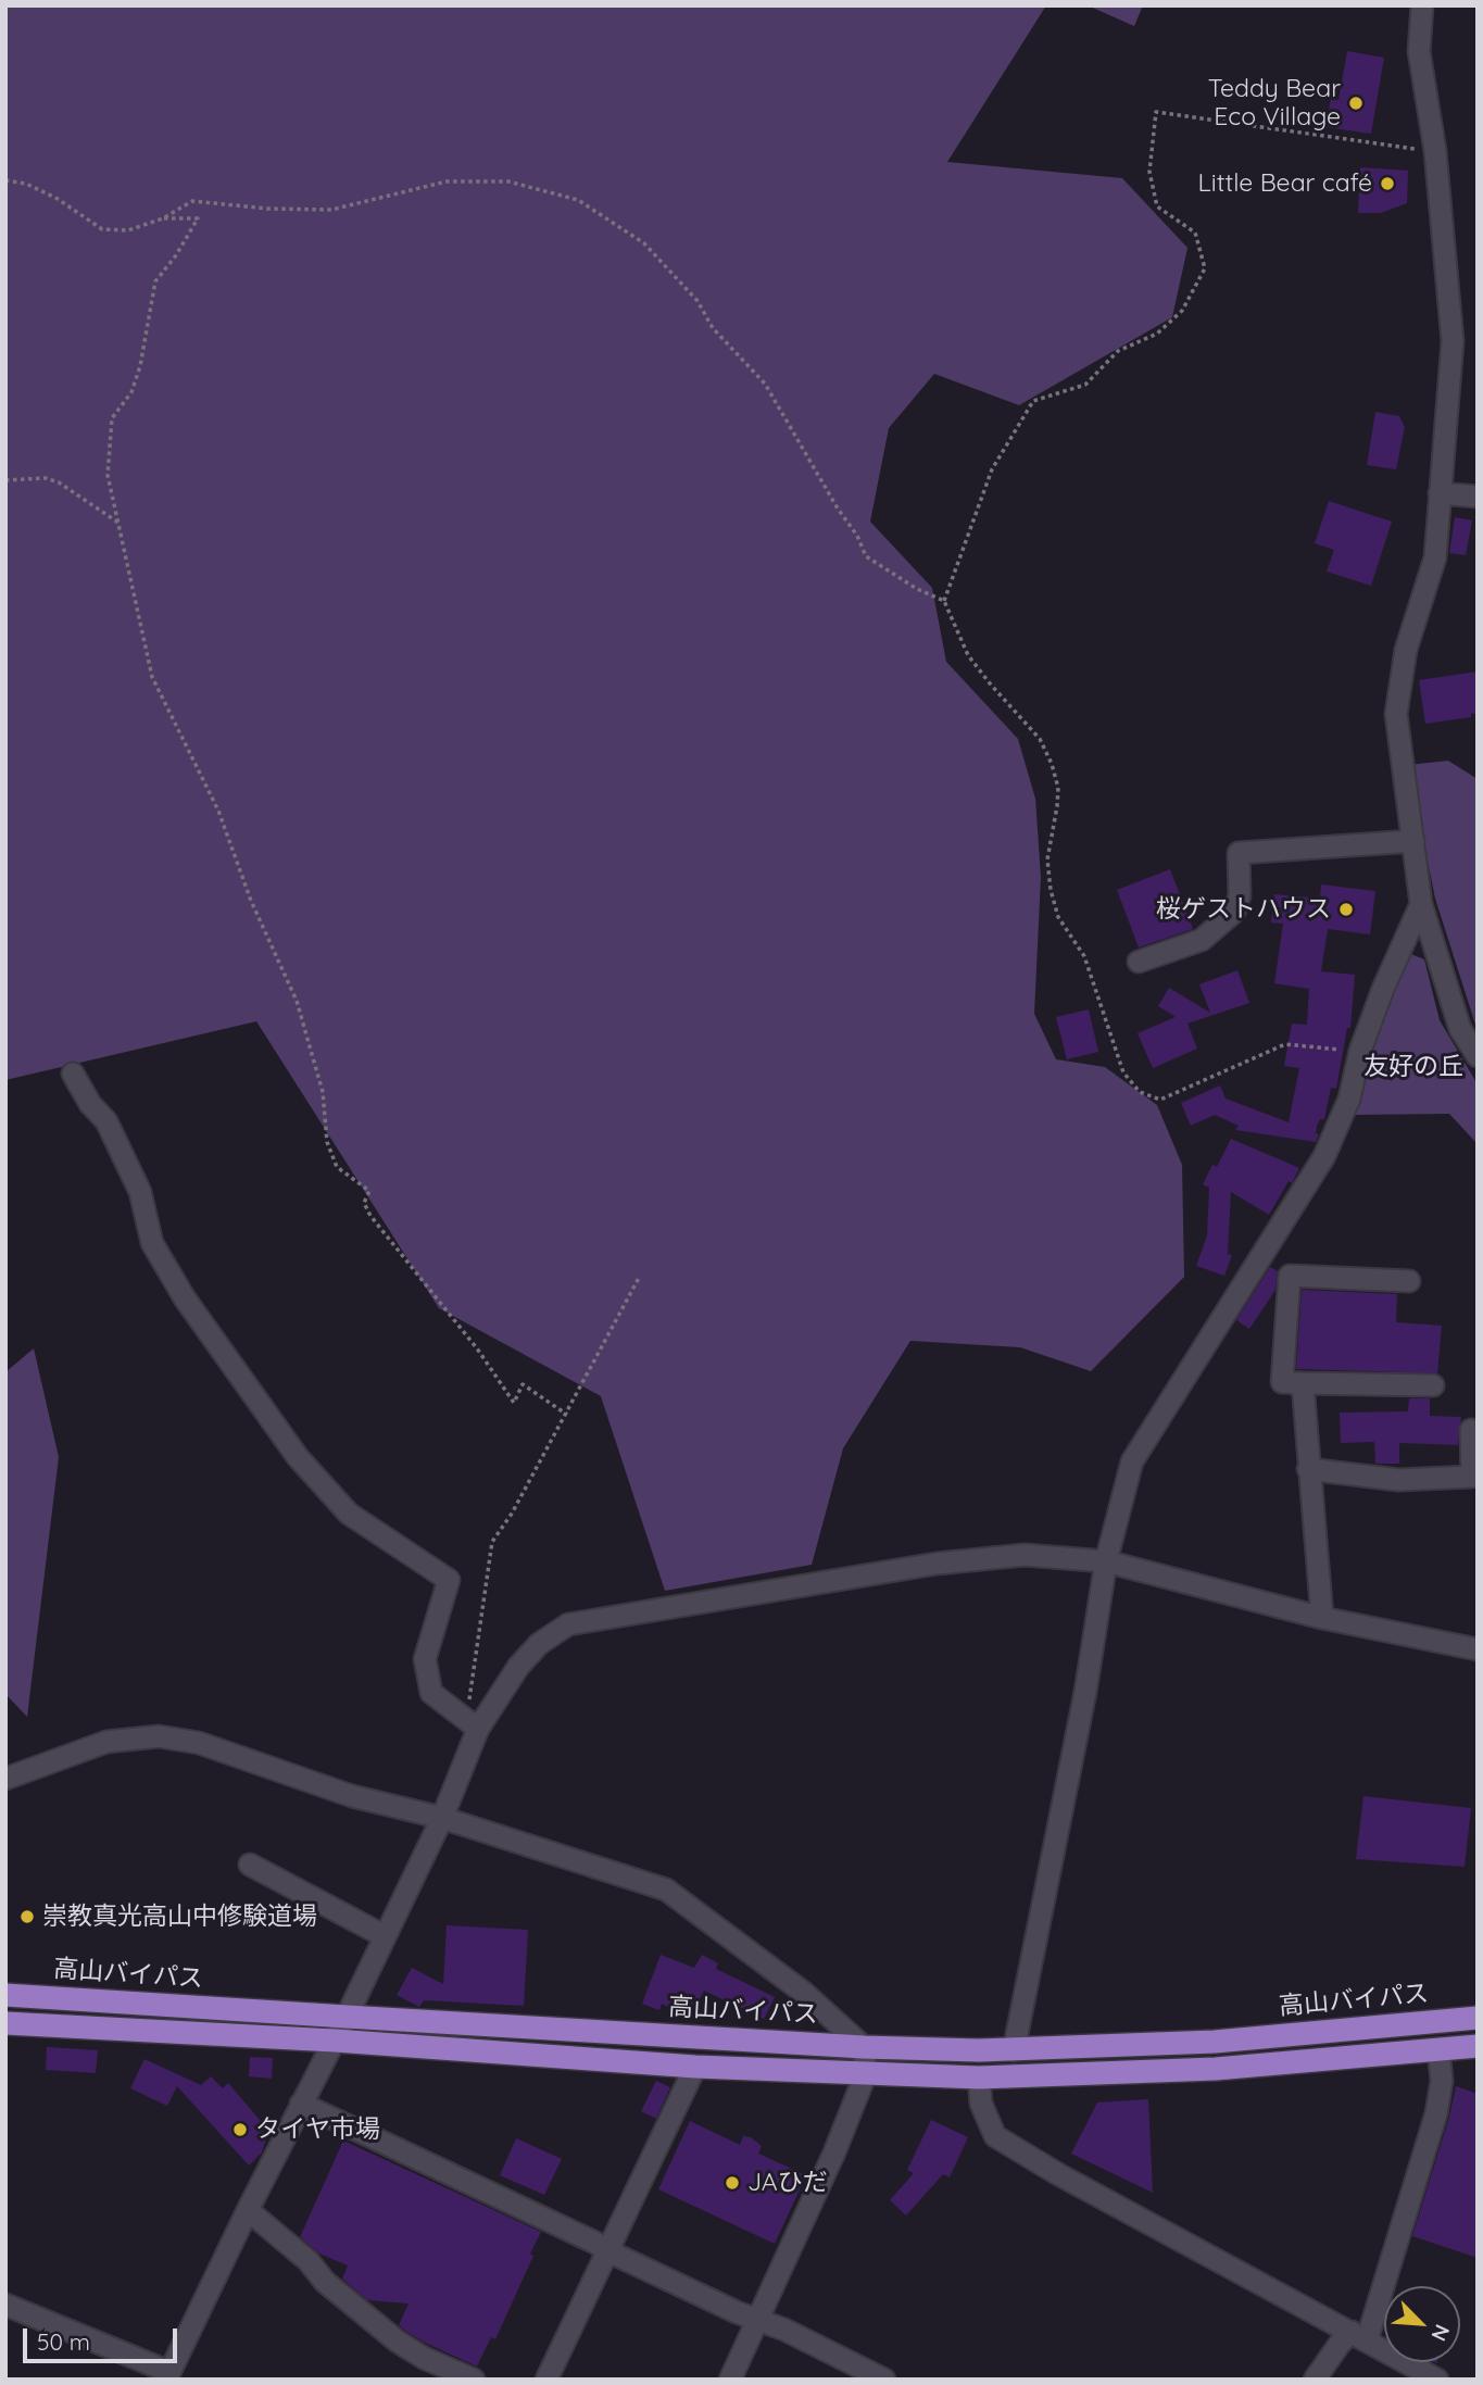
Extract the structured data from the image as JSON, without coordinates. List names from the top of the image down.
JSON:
{
  "streets": {
    "highway": ["高山バイパス"]
  },
  "parks": ["友好の丘"],
  "places": [
    "Teddy Bear Eco Village",
    "Little Bear café",
    "桜ゲストハウス",
    "崇教真光高山中修験道場",
    "タイヤ市場",
    "JAひだ"
  ],
  "scale_bar": "50 m",
  "north": "bottom right"
}
